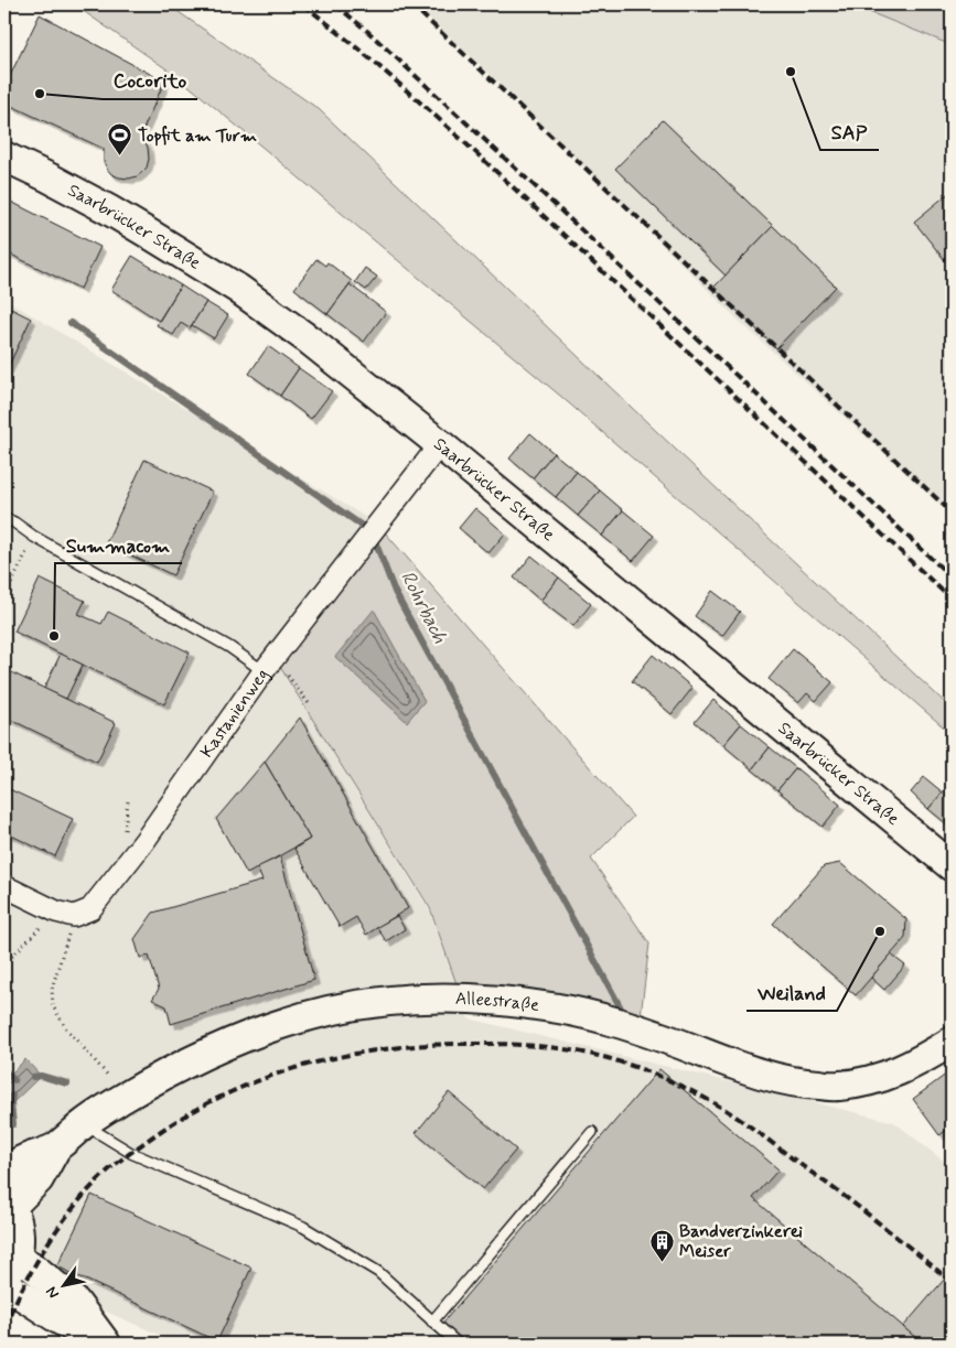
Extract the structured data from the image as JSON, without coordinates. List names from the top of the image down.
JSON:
{
  "streets": {
    "main road": ["Saarbrücker Straße", "Alleestraße"],
    "street": ["Kastanienweg"]
  },
  "crossings": [
    ["Saarbrücker Straße", "Kastanienweg"]
  ],
  "water": ["Rohrbach"],
  "places": {
    "other": [
      "SAP",
      "Cocorito",
      "Summacom",
      "Weiland"
    ],
    "sports": ["Topfit am Turm"],
    "building": ["Bandverzinkerei Meiser"]
  },
  "north": "bottom left"
}
